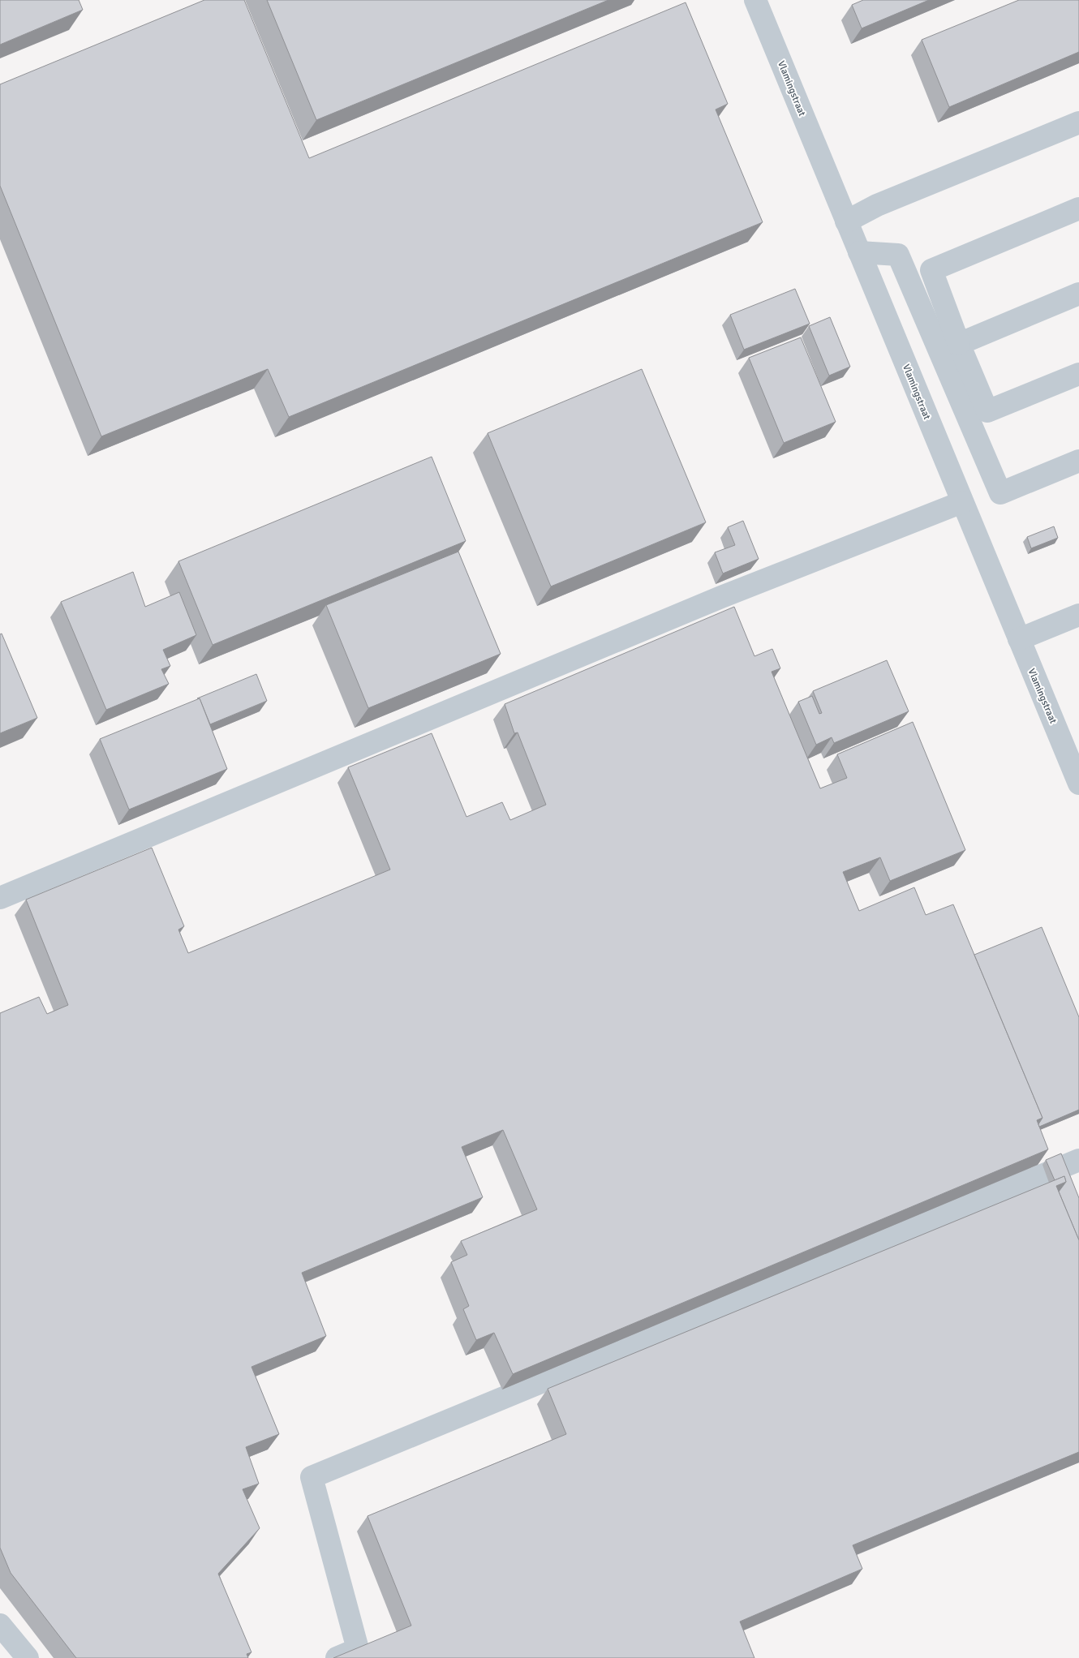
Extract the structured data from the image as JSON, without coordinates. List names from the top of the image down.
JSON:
{
  "streets": {
    "street": ["Vlamingstraat"]
  }
}
